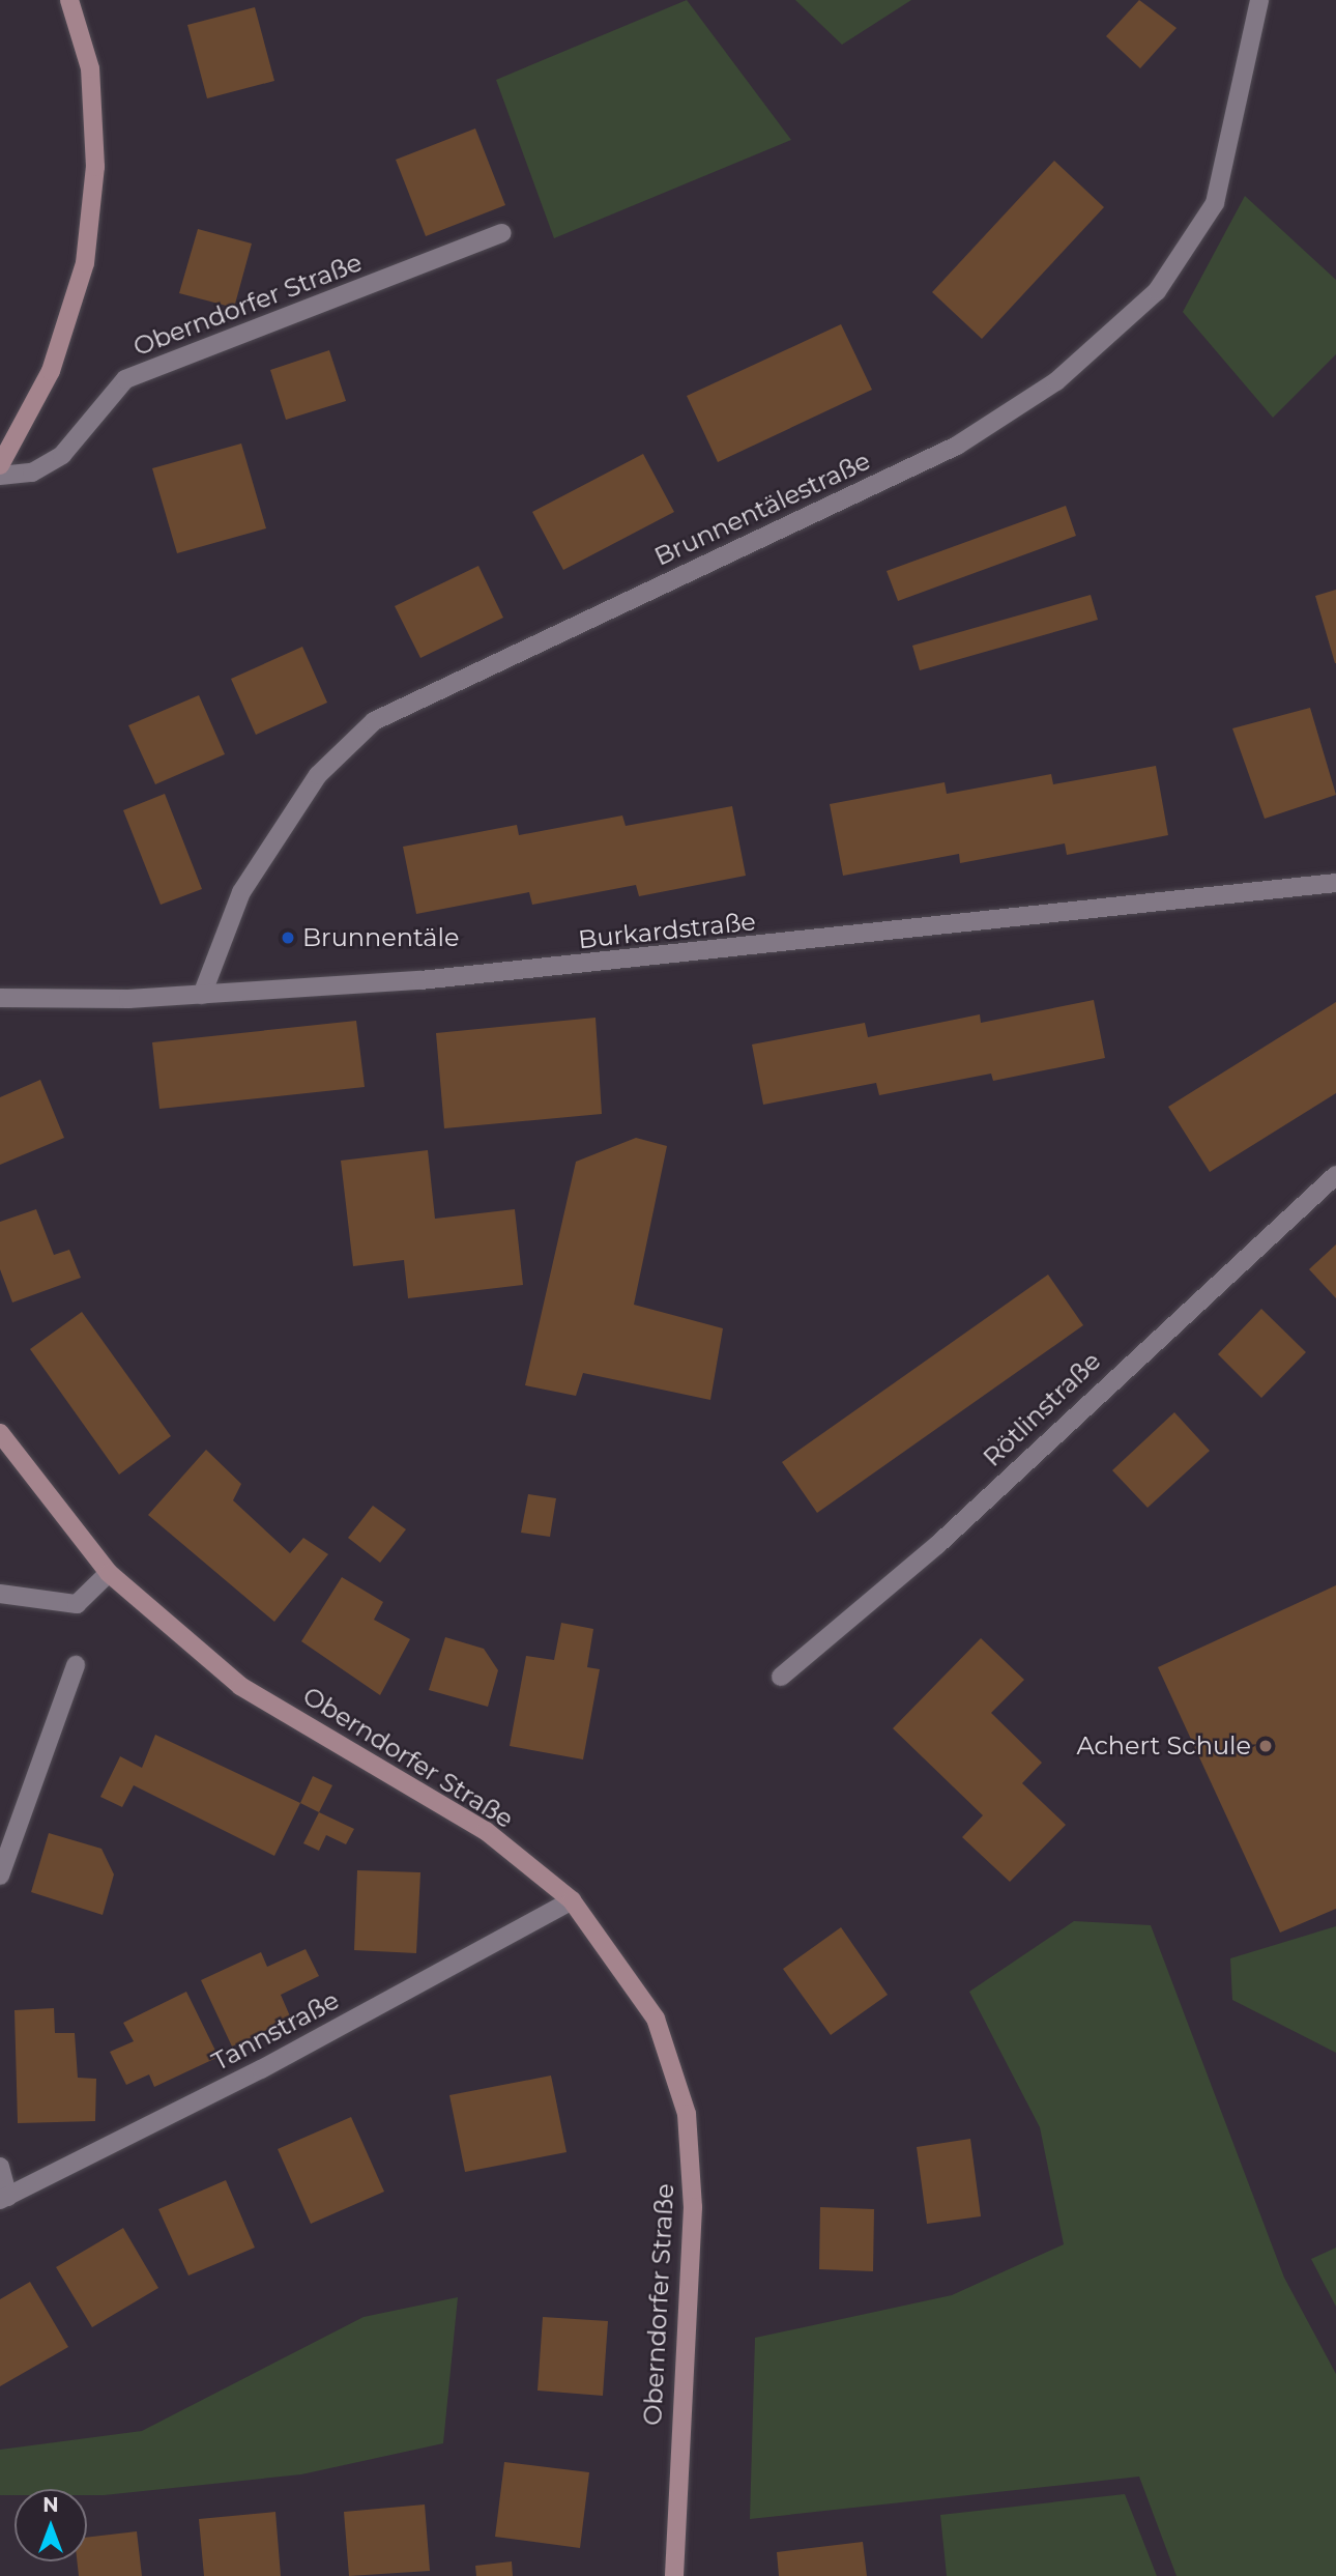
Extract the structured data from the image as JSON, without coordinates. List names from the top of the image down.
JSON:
{
  "streets": {
    "street": [
      "Oberndorfer Straße",
      "Brunnentälestraße",
      "Burkardstraße",
      "Rötlinstraße",
      "Tannstraße"
    ]
  },
  "crossings": [
    ["Oberndorfer Straße", "Tannstraße"],
    ["Brunnentälestraße", "Burkardstraße"]
  ],
  "places": ["Brunnentäle", "Achert Schule"],
  "north": "top"
}
